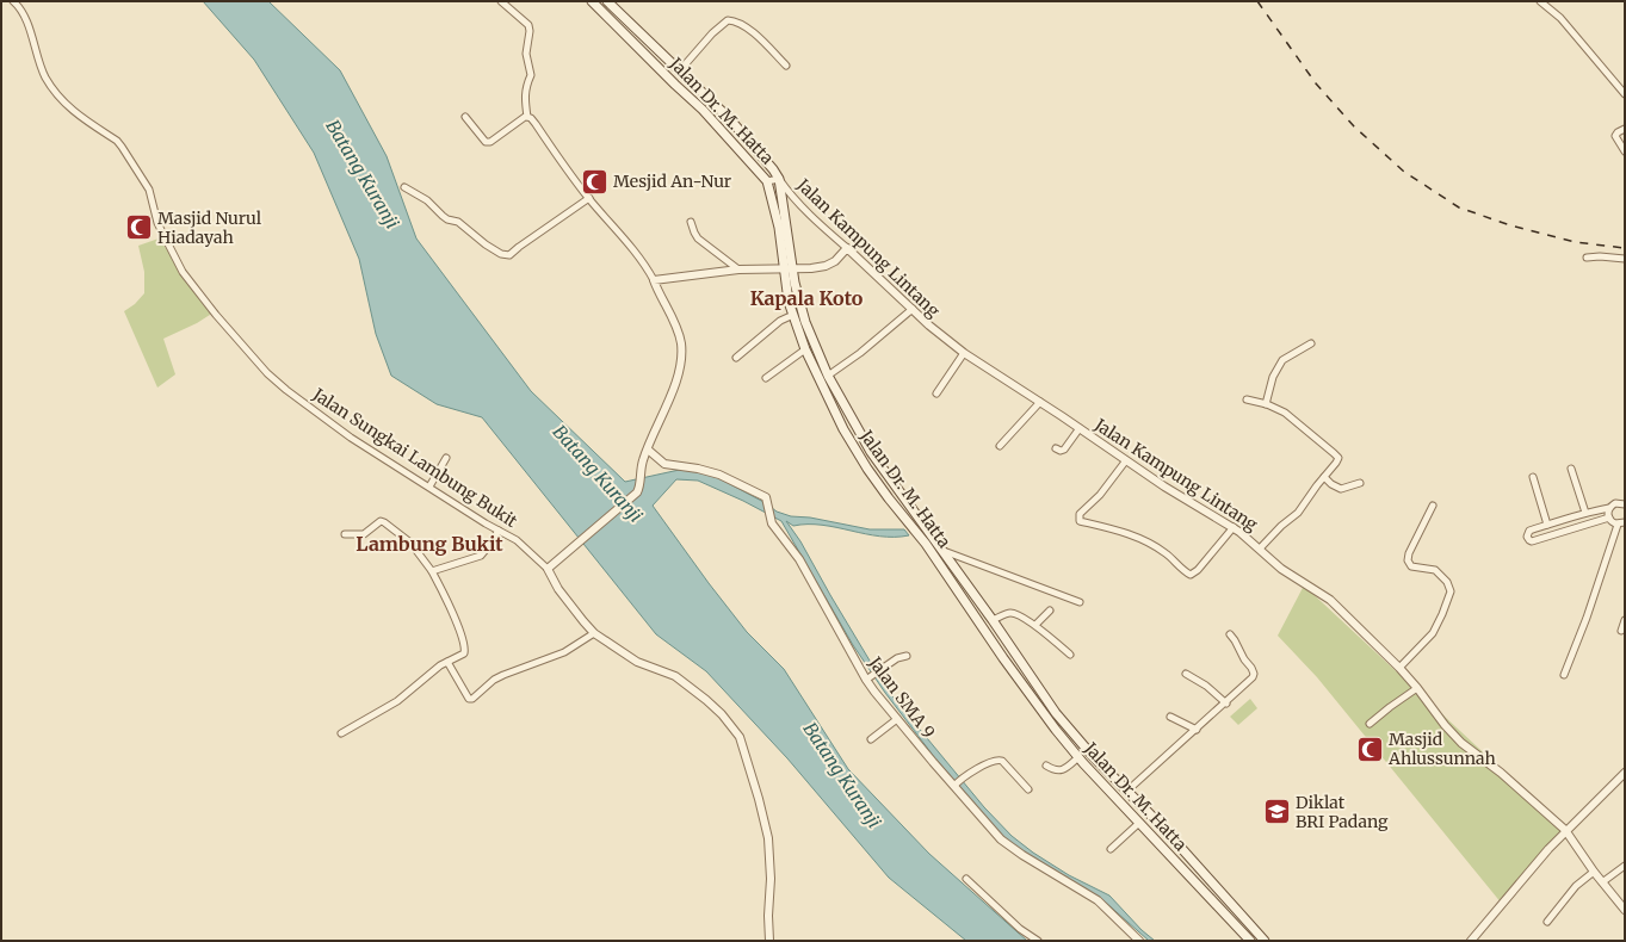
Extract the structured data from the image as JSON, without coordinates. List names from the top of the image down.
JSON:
{
  "streets": {
    "main road": ["Jalan Dr. M. Hatta"],
    "street": ["Jalan Kampung Lintang", "Jalan Sungkai Lambung Bukit", "Jalan SMA 9"]
  },
  "crossings": [
    ["Jalan Dr. M. Hatta", "Jalan Kampung Lintang"]
  ],
  "districts": ["Kapala Koto", "Lambung Bukit"],
  "water": ["Batang Kuranji"],
  "places": {
    "mosque": ["Mesjid An-Nur", "Masjid Nurul Hiadayah", "Masjid Ahlussunnah"],
    "school or university": ["Diklat BRI Padang"]
  }
}
